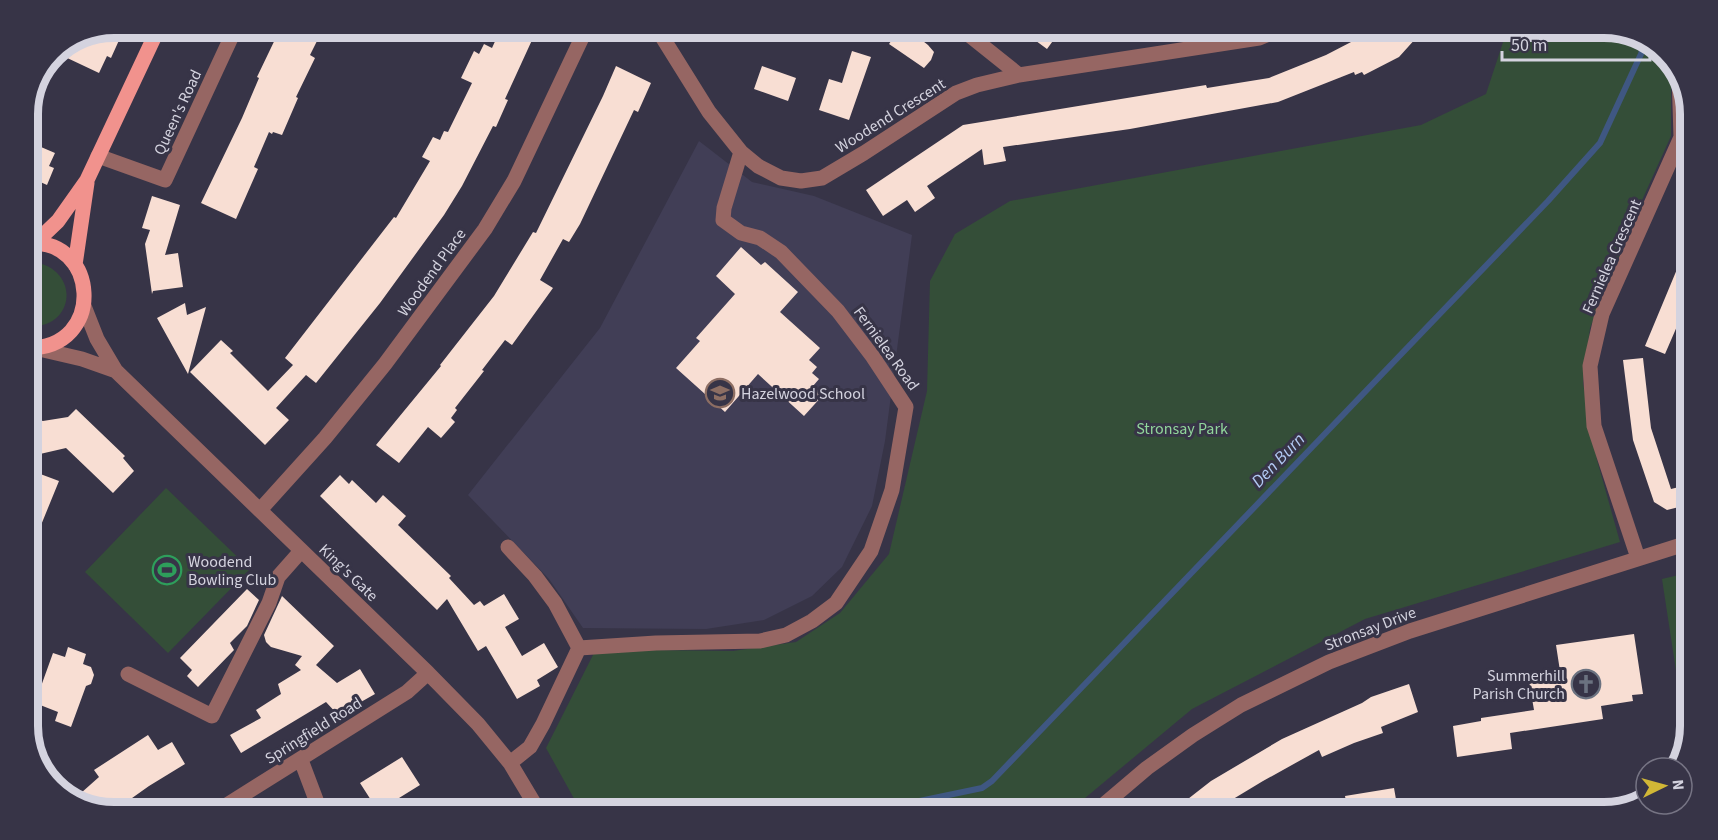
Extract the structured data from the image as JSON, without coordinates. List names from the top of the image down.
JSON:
{
  "streets": {
    "street": [
      "Queen's Road",
      "Woodend Crescent",
      "Fernielea Crescent",
      "Woodend Place",
      "Fernielea Road",
      "King's Gate",
      "Stronsay Drive",
      "Springfield Road"
    ]
  },
  "crossings": [
    ["Woodend Crescent", "Fernielea Road"],
    ["Fernielea Crescent", "Stronsay Drive"],
    ["Woodend Place", "King's Gate"],
    ["King's Gate", "Springfield Road"]
  ],
  "water": ["Den Burn"],
  "parks": ["Stronsay Park"],
  "places": {
    "school or university": ["Hazelwood School"],
    "sports": ["Woodend Bowling Club"],
    "church": ["Summerhill Parish Church"]
  },
  "scale_bar": "50 m",
  "north": "right"
}
